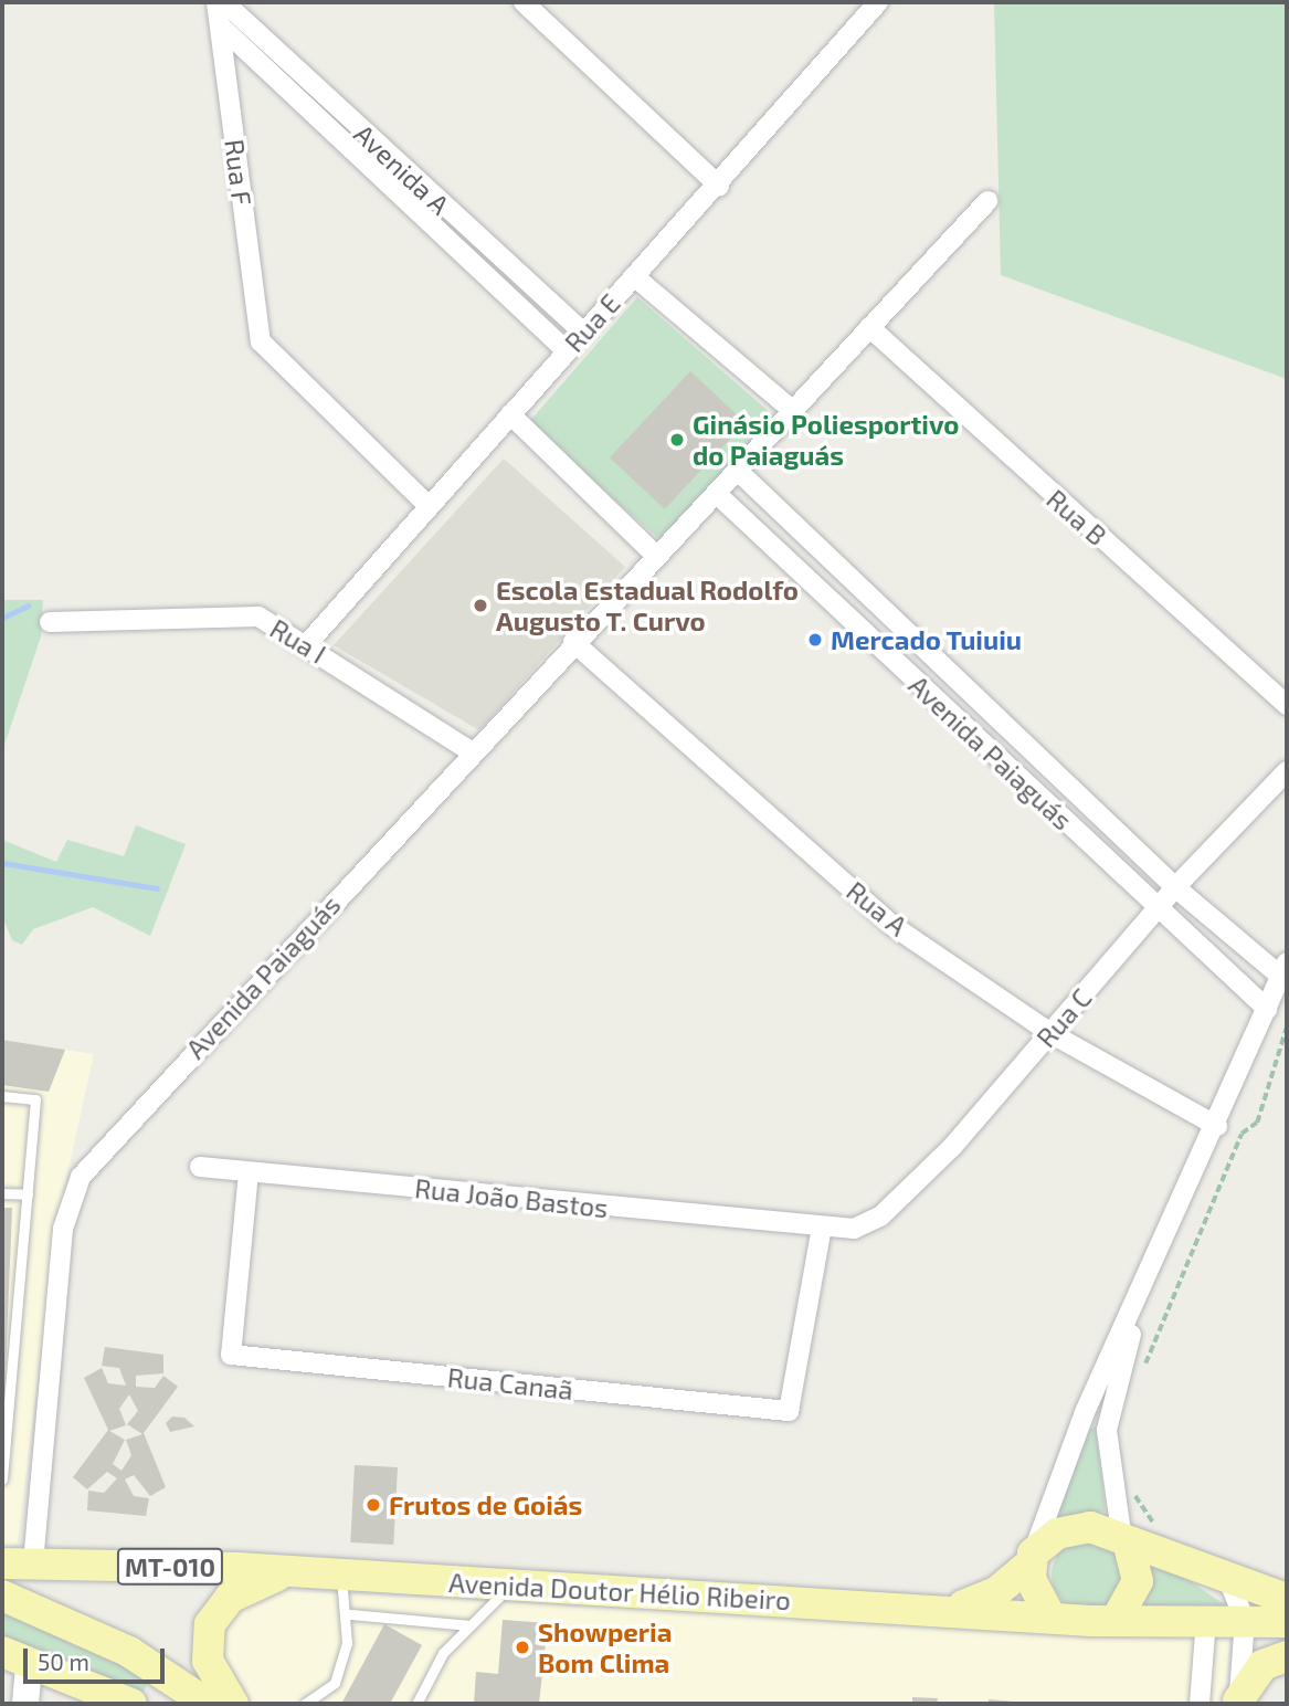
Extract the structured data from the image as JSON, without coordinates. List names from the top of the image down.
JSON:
{
  "streets": {
    "main road": ["MT-010", "Avenida Doutor Hélio Ribeiro"],
    "street": [
      "Avenida A",
      "Rua F",
      "Rua E",
      "Rua B",
      "Rua I",
      "Avenida Paiaguás",
      "Rua A",
      "Rua C",
      "Rua João Bastos",
      "Rua Canaã"
    ]
  },
  "crossings": [
    ["Avenida A", "Rua F"],
    ["Avenida A", "Rua E"],
    ["Rua F", "Rua E"],
    ["Rua E", "Rua I"],
    ["Rua B", "Avenida Paiaguás"],
    ["Rua I", "Avenida Paiaguás"],
    ["Avenida Paiaguás", "Rua A"],
    ["Avenida Paiaguás", "Rua C"],
    ["Avenida Paiaguás", "MT-010"],
    ["Avenida Paiaguás", "Avenida Doutor Hélio Ribeiro"],
    ["Rua A", "Rua C"],
    ["Rua A", "Avenida Doutor Hélio Ribeiro"],
    ["Rua C", "Rua João Bastos"],
    ["Rua C", "Rua Canaã"],
    ["Rua João Bastos", "Rua Canaã"],
    ["MT-010", "Avenida Doutor Hélio Ribeiro"]
  ],
  "places": [
    "Ginásio Poliesportivo do Paiaguás",
    "Escola Estadual Rodolfo Augusto T. Curvo",
    "Mercado Tuiuiu",
    "Frutos de Goiás",
    "Showperia Bom Clima"
  ],
  "scale_bar": "50 m"
}
